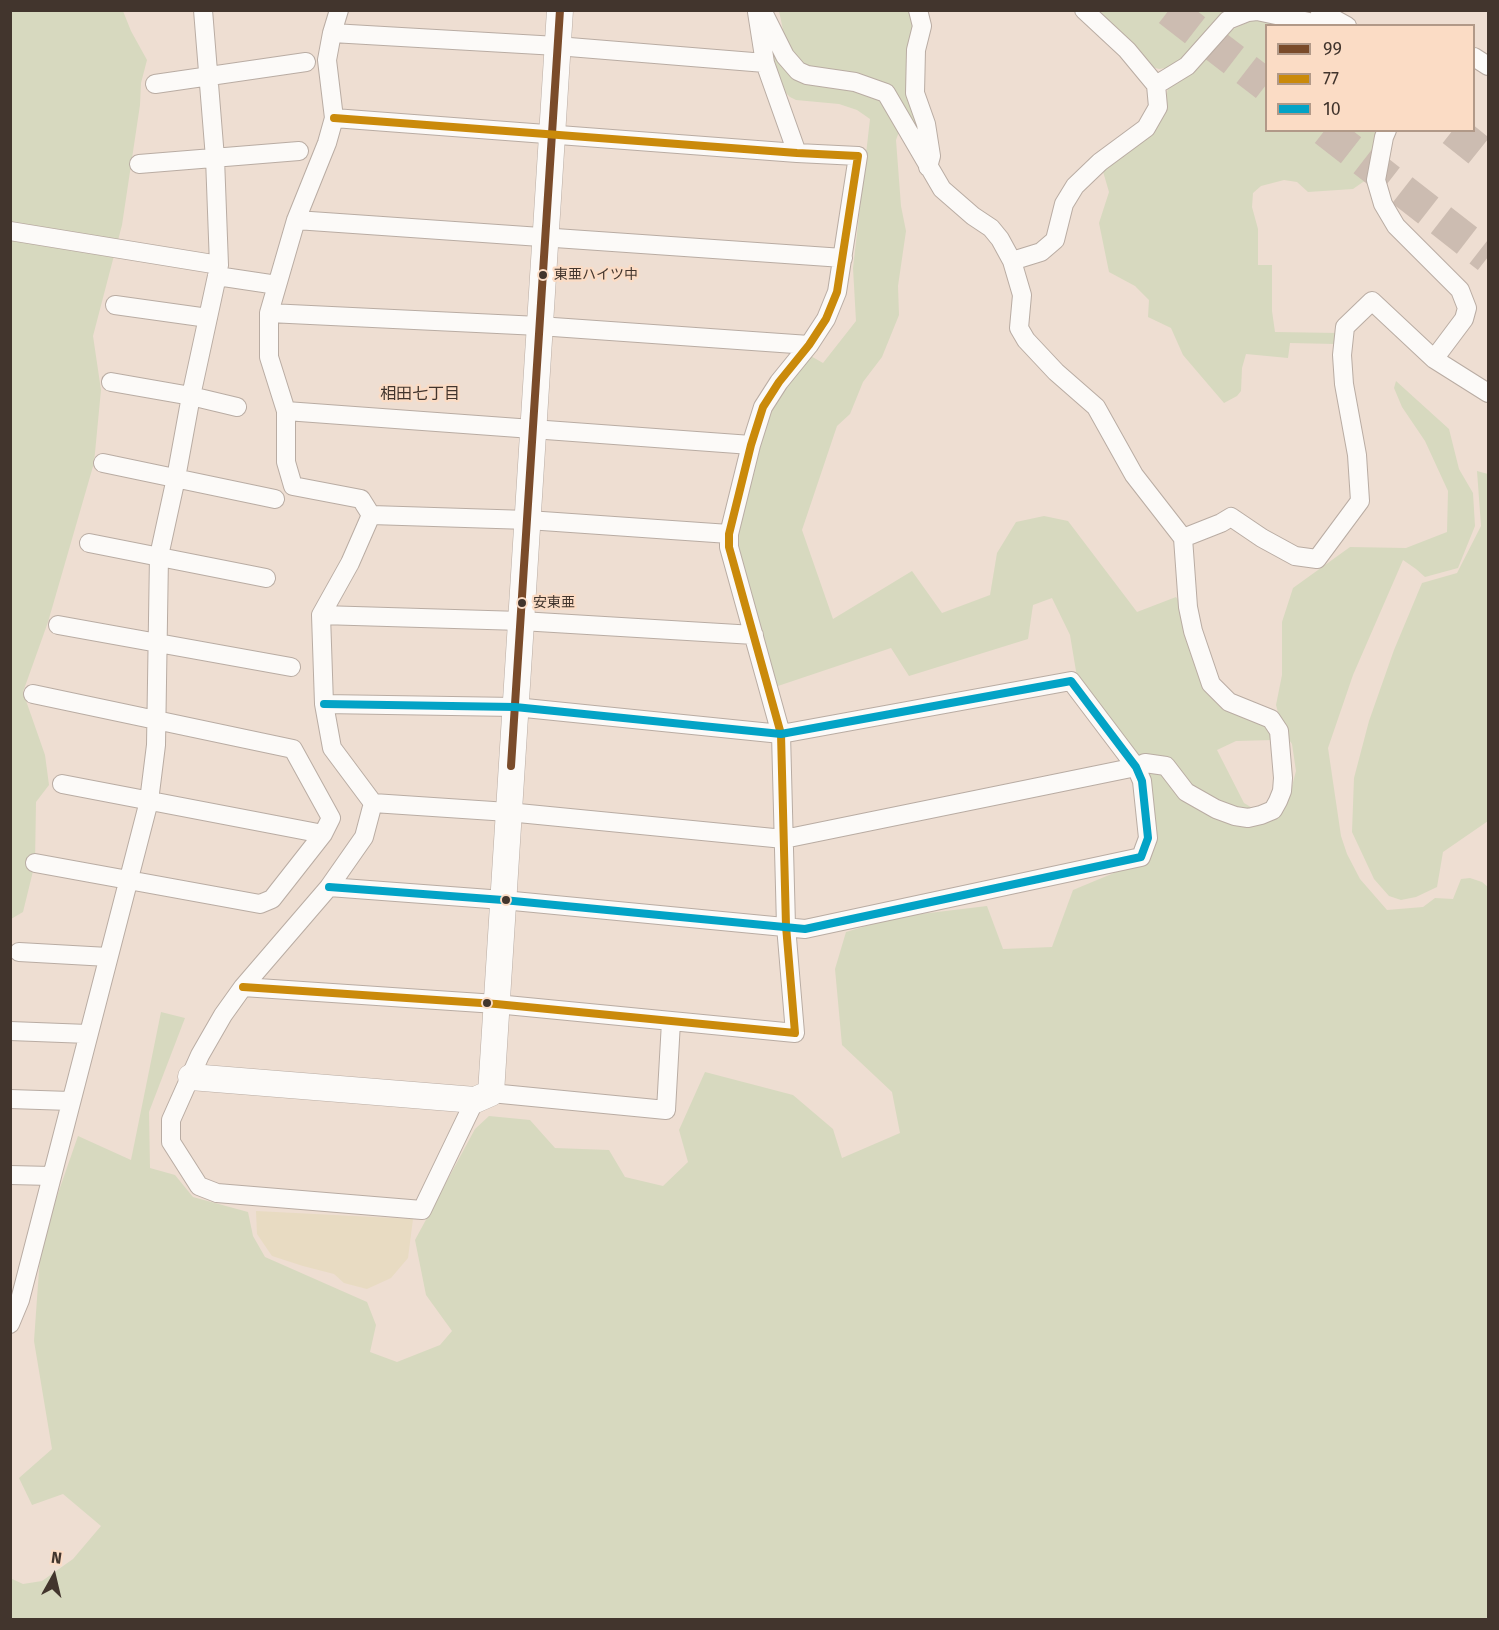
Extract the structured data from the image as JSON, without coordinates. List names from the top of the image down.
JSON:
{
  "districts": ["相田七丁目"],
  "places": ["東亜ハイツ中", "安東亜"],
  "lines": ["transit line 99", "transit line 77", "transit line 10"],
  "legend": ["99", "77", "10"],
  "north": "top"
}
